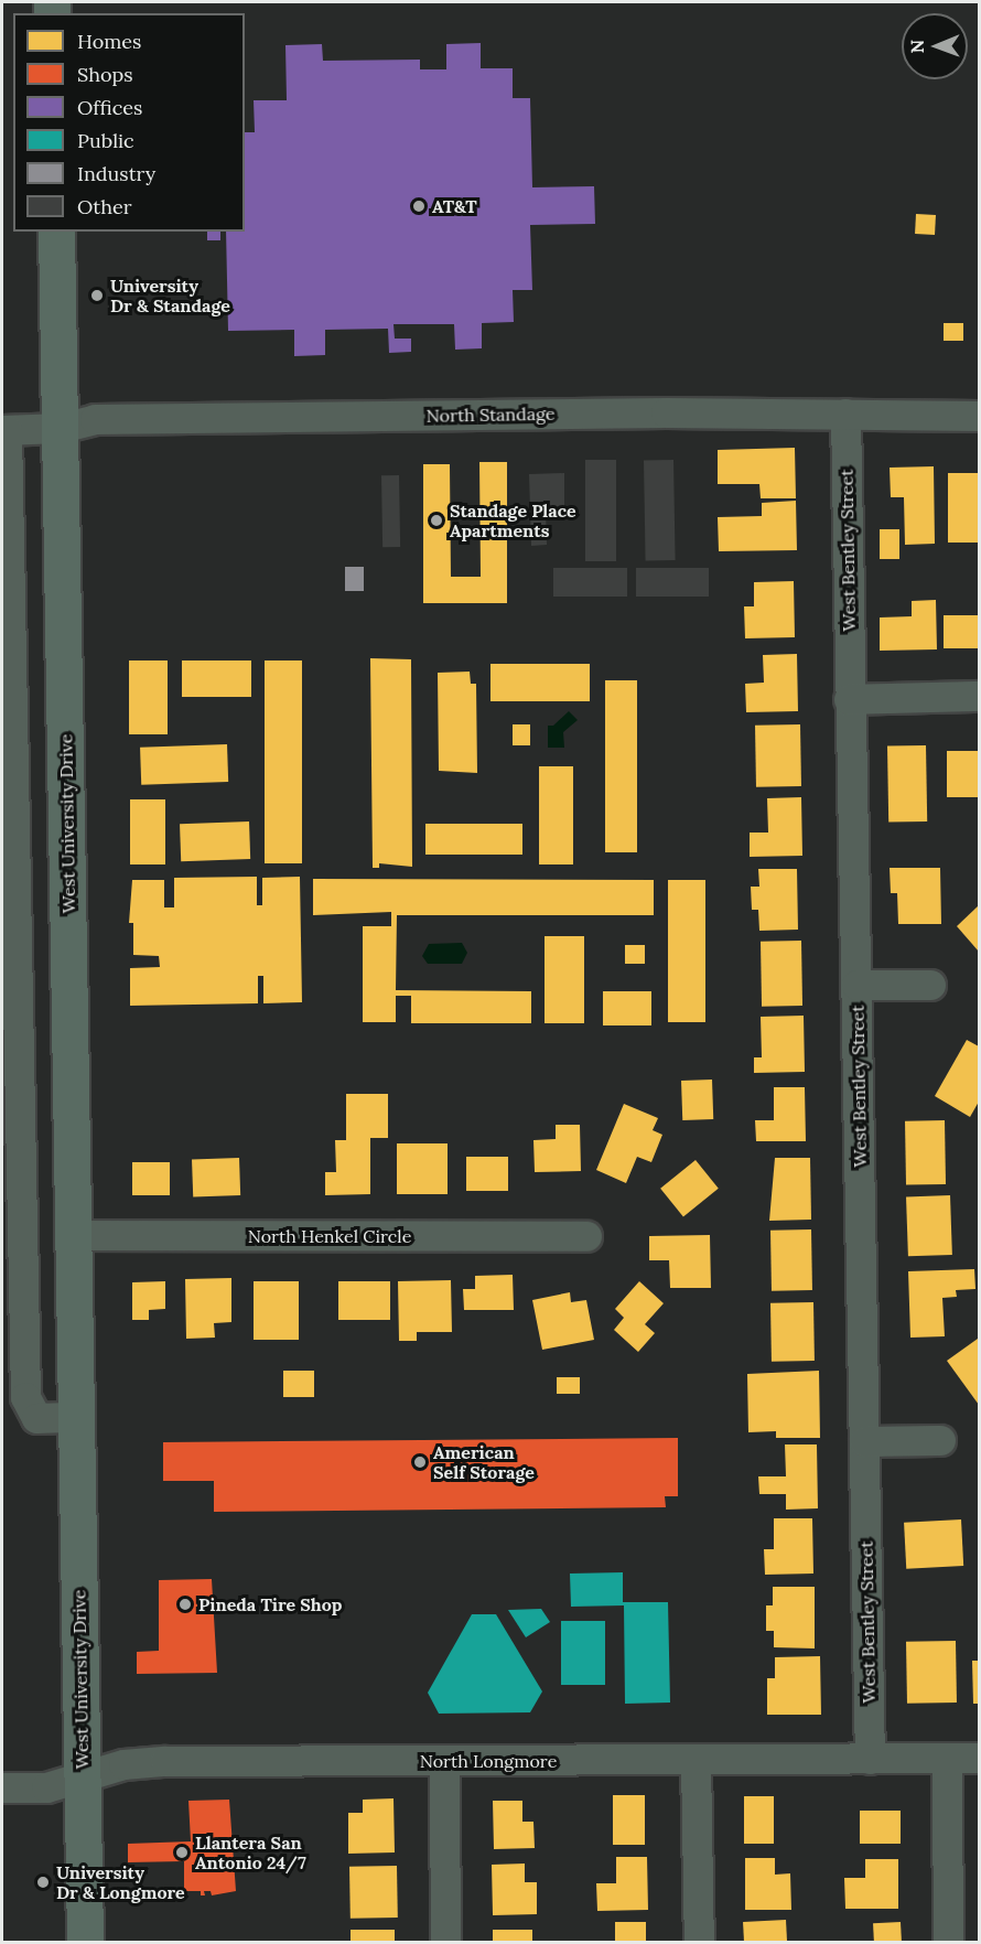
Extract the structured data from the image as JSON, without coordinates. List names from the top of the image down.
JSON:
{
  "streets": {
    "main road": ["West University Drive"],
    "street": [
      "North Standage",
      "West Bentley Street",
      "North Henkel Circle",
      "North Longmore"
    ]
  },
  "crossings": [
    ["North Standage", "West Bentley Street"],
    ["North Standage", "West University Drive"],
    ["West Bentley Street", "North Longmore"],
    ["West University Drive", "North Henkel Circle"],
    ["West University Drive", "North Longmore"]
  ],
  "places": [
    "AT&T",
    "University Dr & Standage",
    "Standage Place Apartments",
    "American Self Storage",
    "Pineda Tire Shop",
    "Llantera San Antonio 24/7",
    "University Dr & Longmore"
  ],
  "legend": [
    "Homes",
    "Shops",
    "Offices",
    "Public",
    "Industry",
    "Other"
  ],
  "north": "left"
}
